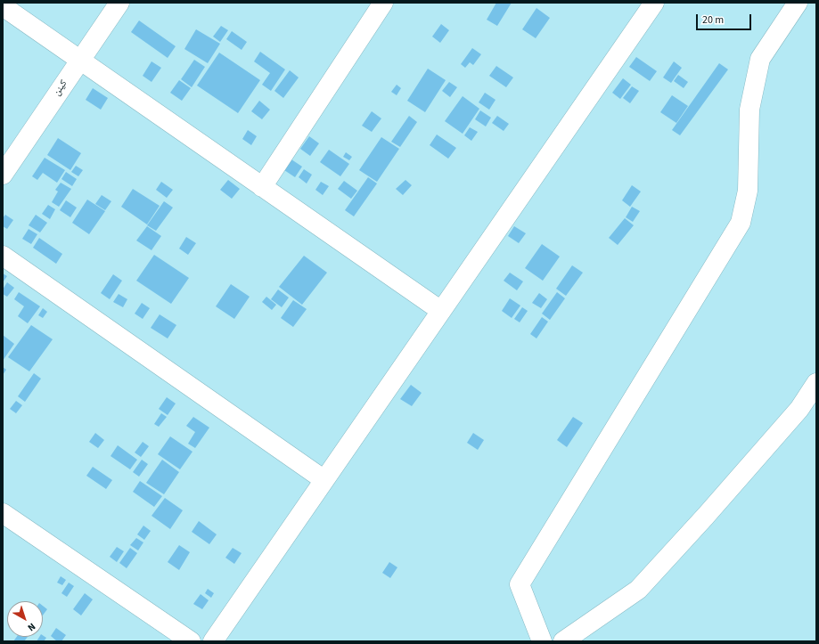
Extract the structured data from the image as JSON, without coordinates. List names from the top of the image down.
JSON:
{
  "streets": {
    "street": ["كينن"]
  },
  "scale_bar": "20 m",
  "north": "bottom right"
}
